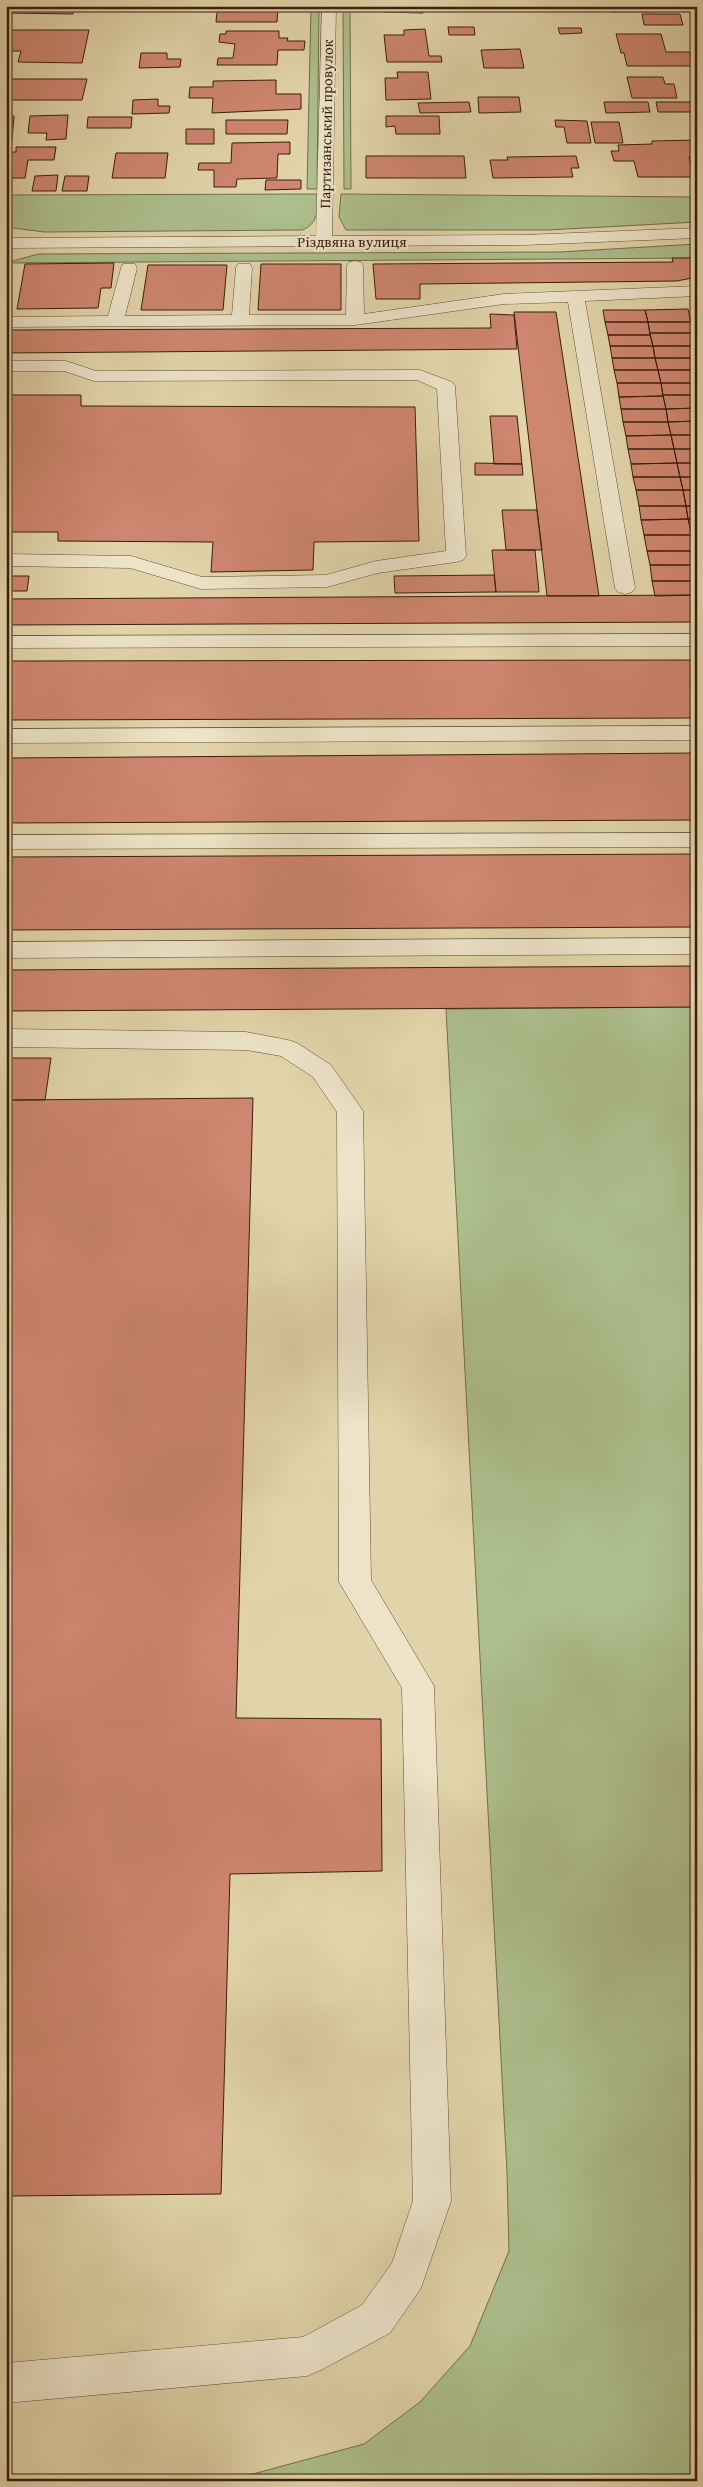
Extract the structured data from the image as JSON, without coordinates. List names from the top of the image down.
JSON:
{
  "streets": {
    "street": ["Партизанський провулок", "Різдвяна вулиця"]
  },
  "crossings": [
    ["Партизанський провулок", "Різдвяна вулиця"]
  ]
}
